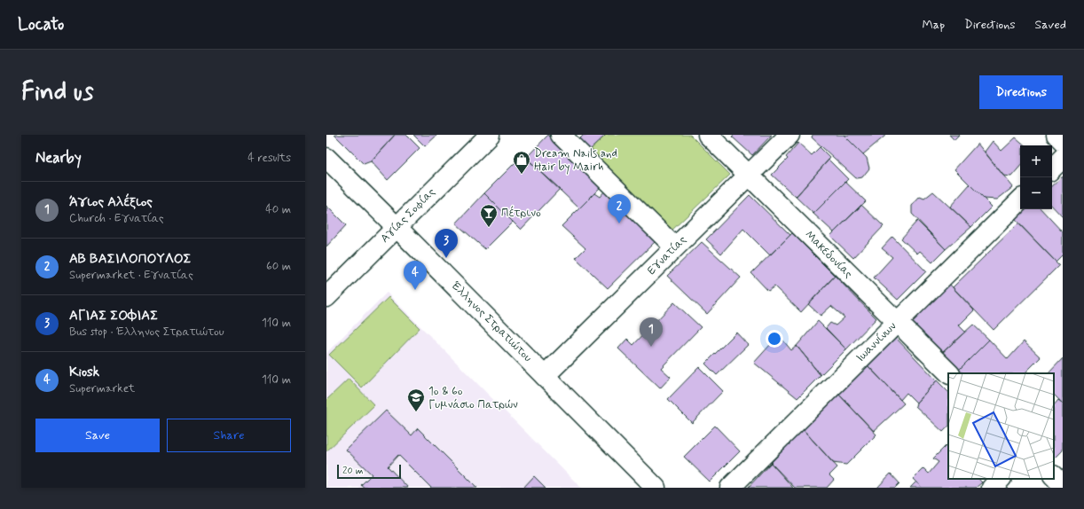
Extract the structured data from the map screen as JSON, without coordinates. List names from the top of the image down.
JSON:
{
  "streets": {
    "street": [
      "Αγίας Σοφίας",
      "Μακεδονίας",
      "Εγνατίας",
      "Έλληνος Στρατιώτου",
      "Ιωαννίνων"
    ]
  },
  "crossings": [
    ["Αγίας Σοφίας", "Έλληνος Στρατιώτου"],
    ["Μακεδονίας", "Εγνατίας"],
    ["Μακεδονίας", "Ιωαννίνων"],
    ["Εγνατίας", "Έλληνος Στρατιώτου"]
  ],
  "places": {
    "shop": ["Dream Nails and Hair by Mairh"],
    "bar": ["Πέτρινο"],
    "school or university": ["1ο & 6ο Γυμνάσιο Πατρών"]
  },
  "scale_bar": "20 m",
  "page": {
    "header": "Locato",
    "nav": ["Map", "Directions", "Saved"],
    "buttons": [
      "Directions",
      ["Save", "Share"]
    ],
    "title": "Find us",
    "heading": ["Nearby", "4 results"],
    "map_buttons": ["+", "−"],
    "list": [
      {
        "mark": "1",
        "name": "Άγιος Αλέξιος",
        "note": "Church · Εγνατίας",
        "value": "40 m"
      },
      {
        "mark": "2",
        "name": "ΑΒ ΒΑΣΙΛΟΠΟΥΛΟΣ",
        "note": "Supermarket · Εγνατίας",
        "value": "60 m"
      },
      {
        "mark": "3",
        "name": "ΑΓΙΑΣ ΣΟΦΙΑΣ",
        "note": "Bus stop · Έλληνος Στρατιώτου",
        "value": "110 m"
      },
      {
        "mark": "4",
        "name": "Kiosk",
        "note": "Supermarket",
        "value": "110 m"
      }
    ],
    "pins": [
      "2",
      "3",
      "4",
      "1"
    ],
    "scale": "20 m"
  }
}
